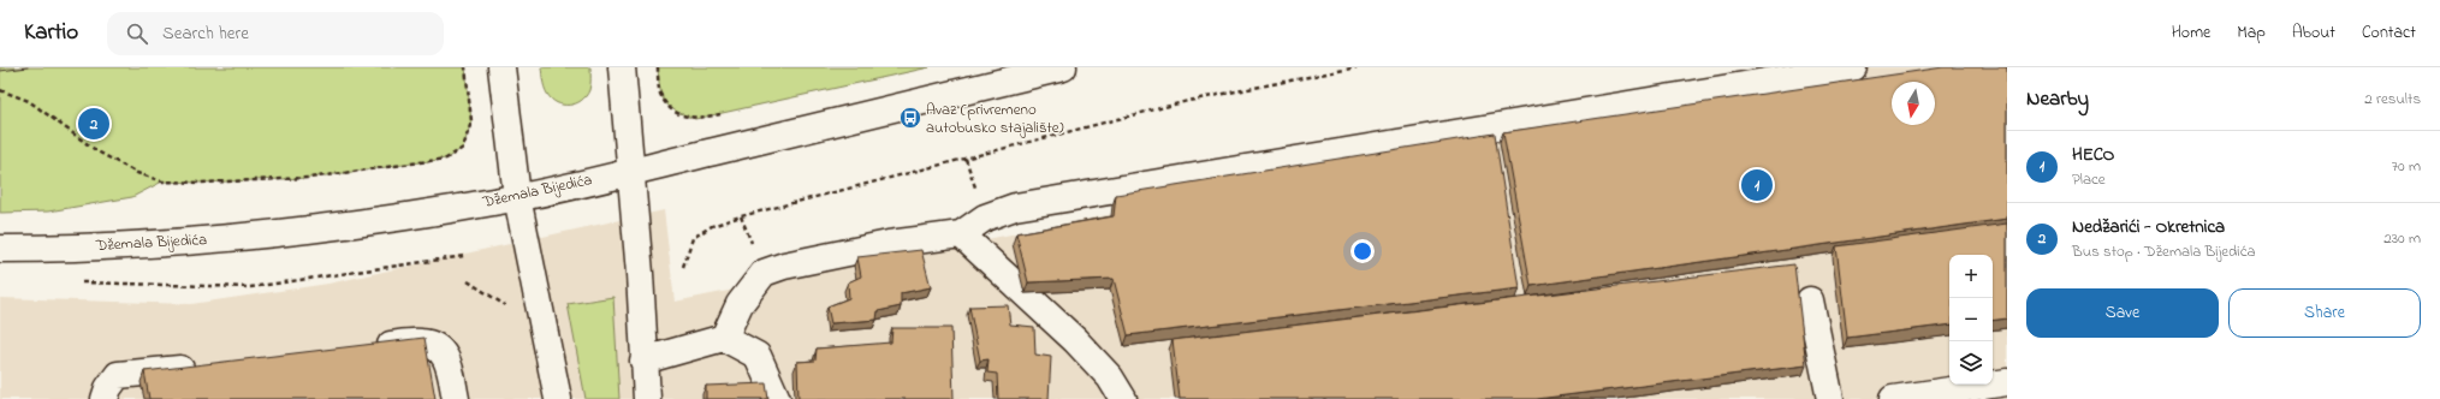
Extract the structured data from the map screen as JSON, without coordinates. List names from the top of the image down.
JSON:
{
  "streets": {
    "main road": ["Džemala Bijedića"]
  },
  "places": {
    "bus stop": ["Avaz (privremeno autobusko stajalište)"]
  },
  "north": "bottom",
  "page": {
    "header": "Kartio",
    "search": "Search here",
    "nav": [
      "Home",
      "Map",
      "About",
      "Contact"
    ],
    "heading": ["Nearby", "2 results"],
    "pins": ["2", "1"],
    "list": [
      {
        "mark": "1",
        "name": "HECO",
        "note": "Place",
        "value": "70 m"
      },
      {
        "mark": "2",
        "name": "Nedžarići - Okretnica",
        "note": "Bus stop · Džemala Bijedića",
        "value": "230 m"
      }
    ],
    "map_buttons": ["+", "−"],
    "buttons": ["Save", "Share"]
  }
}
